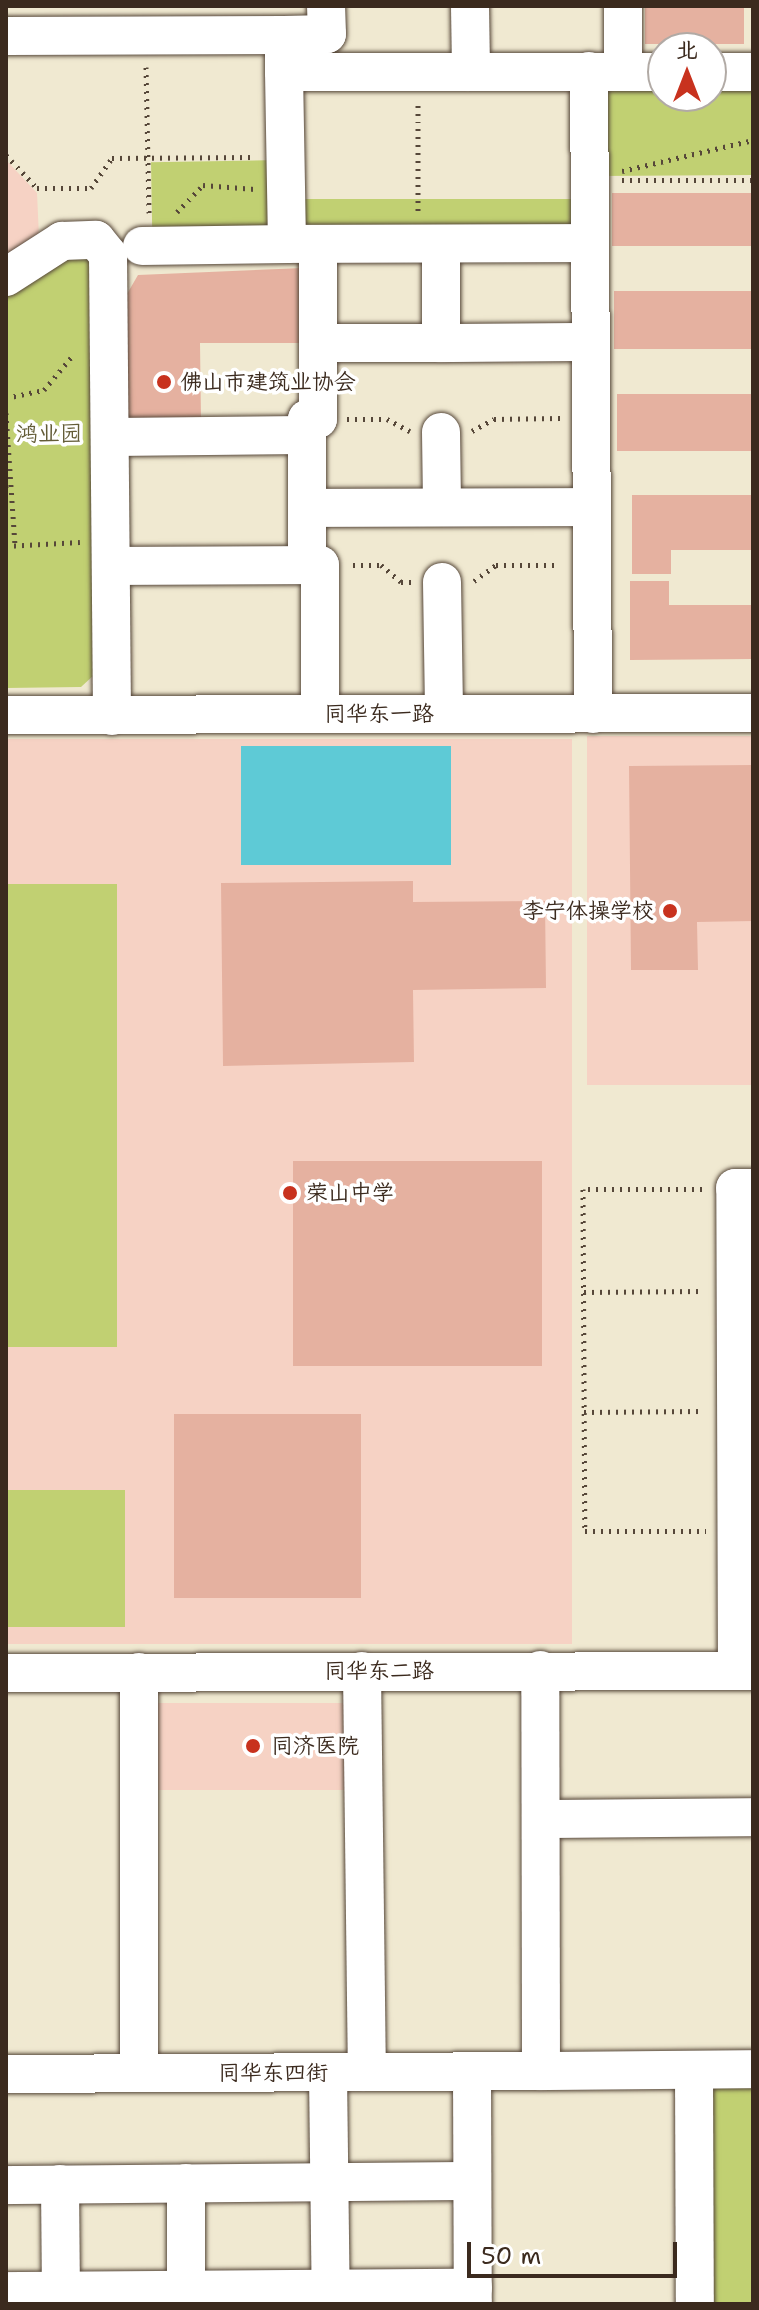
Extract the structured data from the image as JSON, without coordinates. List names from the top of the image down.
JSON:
{
  "streets": {
    "street": ["同华东一路", "同华东二路", "同华东四街"]
  },
  "parks": ["鸿业园"],
  "places": [
    "佛山市建筑业协会",
    "李宁体操学校",
    "荣山中学",
    "同济医院"
  ],
  "scale_bar": "50 m",
  "north": "top"
}
